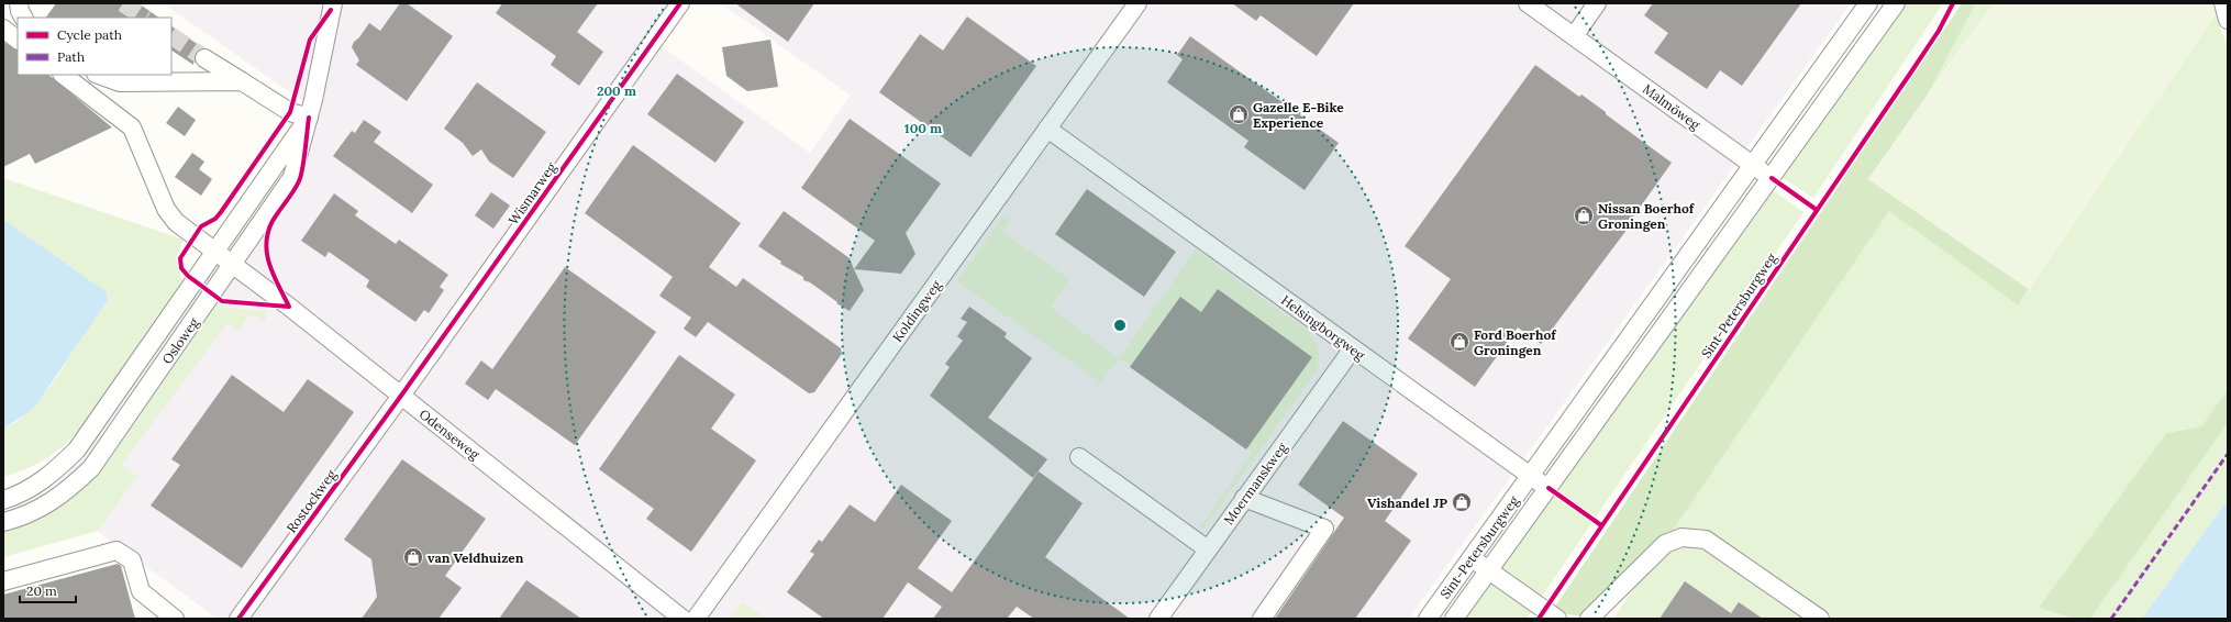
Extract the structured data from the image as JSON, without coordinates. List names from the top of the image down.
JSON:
{
  "streets": {
    "street": [
      "Malmöweg",
      "Wismarweg",
      "Sint-Petersburgweg",
      "Koldingweg",
      "Helsingborgweg",
      "Osloweg",
      "Odenseweg",
      "Moermanskweg",
      "Rostockweg"
    ]
  },
  "crossings": [
    ["Malmöweg", "Sint-Petersburgweg"],
    ["Wismarweg", "Odenseweg"],
    ["Wismarweg", "Rostockweg"],
    ["Sint-Petersburgweg", "Helsingborgweg"],
    ["Koldingweg", "Helsingborgweg"],
    ["Helsingborgweg", "Moermanskweg"],
    ["Osloweg", "Odenseweg"],
    ["Odenseweg", "Rostockweg"]
  ],
  "places": {
    "shop": [
      "Gazelle E-Bike Experience",
      "Nissan Boerhof Groningen",
      "Ford Boerhof Groningen",
      "Vishandel JP",
      "van Veldhuizen"
    ]
  },
  "legend": ["Cycle path", "Path"],
  "scale_bar": "20 m",
  "rings": ["200 m", "100 m"]
}
